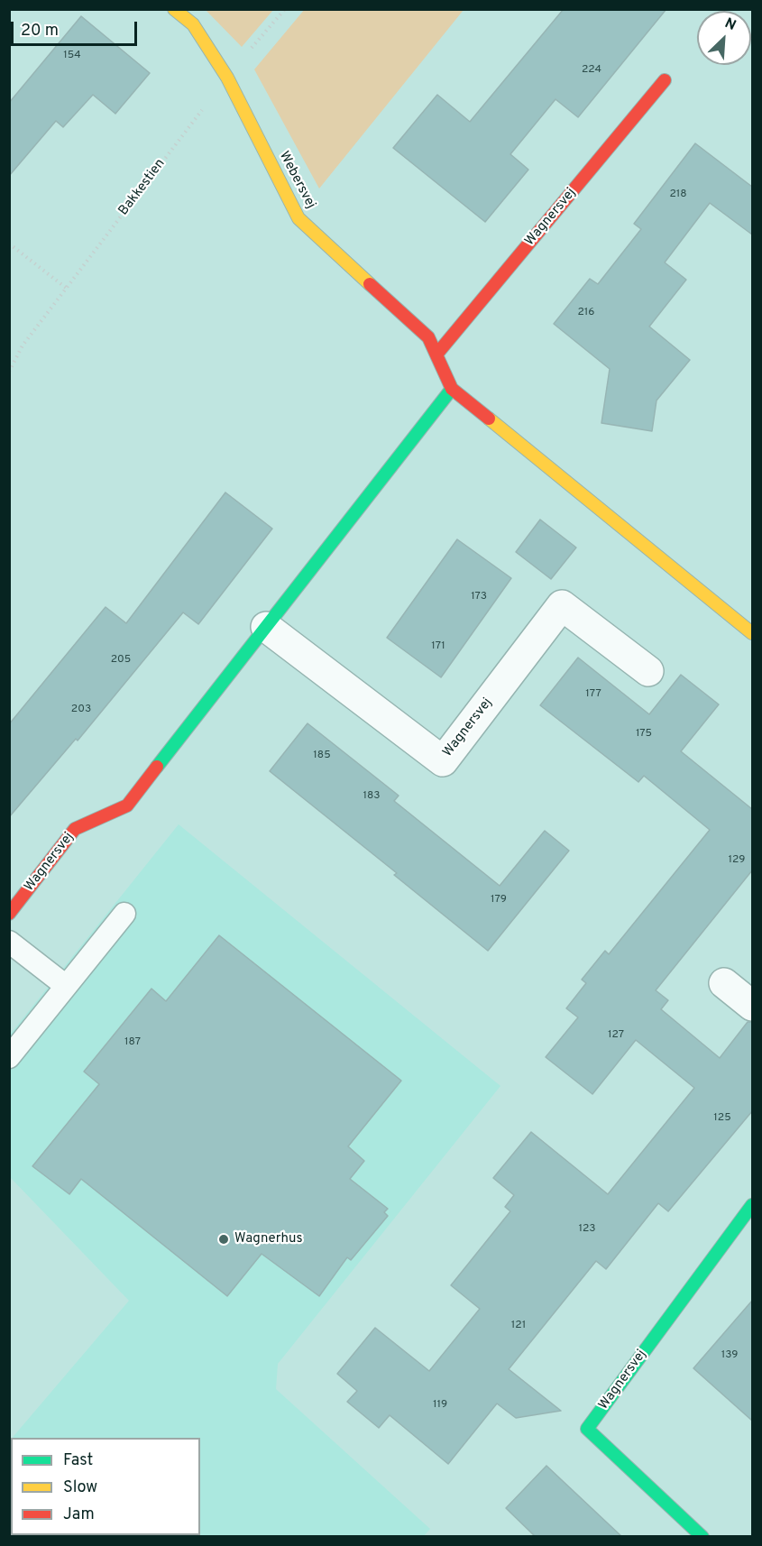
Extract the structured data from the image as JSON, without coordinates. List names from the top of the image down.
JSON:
{
  "streets": {
    "street": ["Webersvej", "Wagnersvej"],
    "path": ["Bakkestien"]
  },
  "crossings": [
    ["Webersvej", "Bakkestien"],
    ["Webersvej", "Wagnersvej"]
  ],
  "places": ["Wagnerhus"],
  "house_numbers": [
    "154",
    "224",
    "218",
    "216",
    "173",
    "171",
    "205",
    "177",
    "203",
    "175",
    "185",
    "183",
    "129",
    "179",
    "127",
    "187",
    "125",
    "123",
    "121",
    "139",
    "119"
  ],
  "legend": ["Fast", "Slow", "Jam"],
  "scale_bar": "20 m",
  "north": "top right"
}
